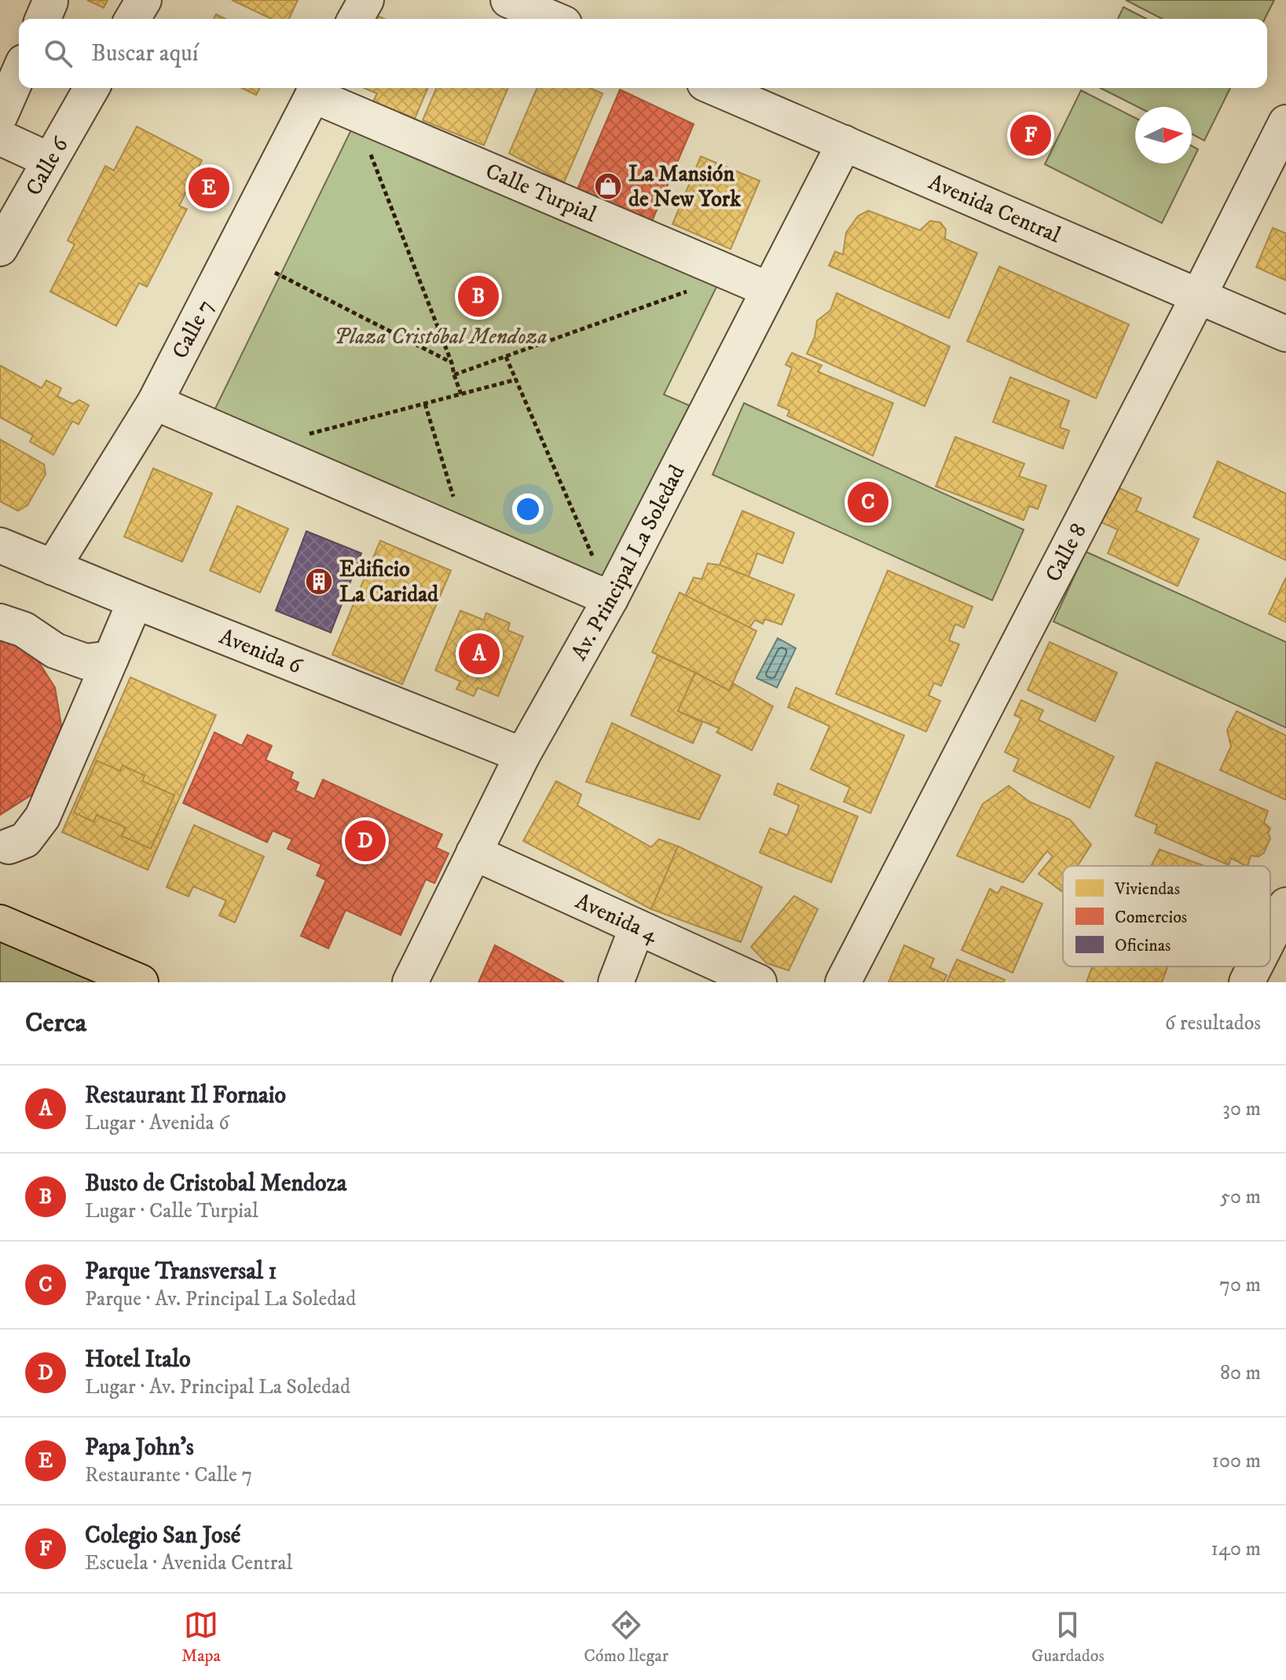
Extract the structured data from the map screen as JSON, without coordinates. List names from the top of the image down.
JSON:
{
  "streets": {
    "street": [
      "Calle 6",
      "Calle Turpial",
      "Avenida Central",
      "Calle 7",
      "Calle 8",
      "Av. Principal La Soledad",
      "Avenida 6",
      "Avenida 4"
    ]
  },
  "crossings": [
    ["Calle Turpial", "Calle 7"],
    ["Calle Turpial", "Av. Principal La Soledad"],
    ["Avenida Central", "Calle 8"],
    ["Avenida Central", "Av. Principal La Soledad"],
    ["Calle 7", "Avenida 6"],
    ["Av. Principal La Soledad", "Avenida 6"],
    ["Av. Principal La Soledad", "Avenida 4"]
  ],
  "parks": ["Plaza Cristóbal Mendoza"],
  "places": {
    "shop": ["La Mansión de New York"],
    "building": ["Edificio La Caridad"]
  },
  "legend": ["Viviendas", "Comercios", "Oficinas"],
  "north": "right",
  "page": {
    "search": "Buscar aquí",
    "pins": [
      "F",
      "E",
      "B",
      "C",
      "A",
      "D"
    ],
    "heading": ["Cerca", "6 resultados"],
    "list": [
      {
        "mark": "A",
        "name": "Restaurant Il Fornaio",
        "note": "Lugar · Avenida 6",
        "value": "30 m"
      },
      {
        "mark": "B",
        "name": "Busto de Cristobal Mendoza",
        "note": "Lugar · Calle Turpial",
        "value": "50 m"
      },
      {
        "mark": "C",
        "name": "Parque Transversal 1",
        "note": "Parque · Av. Principal La Soledad",
        "value": "70 m"
      },
      {
        "mark": "D",
        "name": "Hotel Italo",
        "note": "Lugar · Av. Principal La Soledad",
        "value": "80 m"
      },
      {
        "mark": "E",
        "name": "Papa John's",
        "note": "Restaurante · Calle 7",
        "value": "100 m"
      },
      {
        "mark": "F",
        "name": "Colegio San José",
        "note": "Escuela · Avenida Central",
        "value": "140 m"
      }
    ],
    "nav": ["Mapa", "Cómo llegar", "Guardados"]
  }
}
